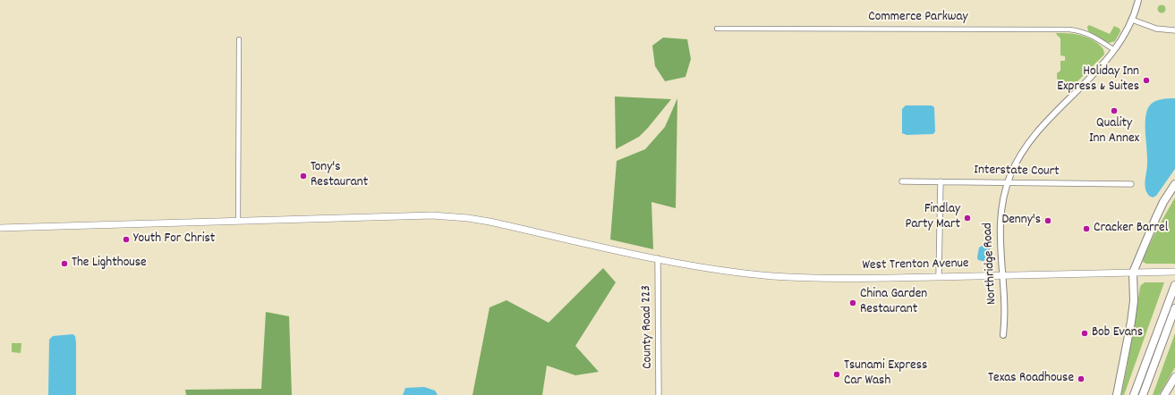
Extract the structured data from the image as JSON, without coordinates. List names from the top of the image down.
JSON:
{
  "streets": {
    "main road": ["Northridge Road", "West Trenton Avenue"],
    "street": ["Commerce Parkway", "Interstate Court", "County Road 223"]
  },
  "crossings": [
    ["Commerce Parkway", "Northridge Road"],
    ["Interstate Court", "Northridge Road"],
    ["Northridge Road", "West Trenton Avenue"],
    ["West Trenton Avenue", "County Road 223"]
  ],
  "places": [
    "Holiday Inn Express & Suites",
    "Quality Inn Annex",
    "Tony's Restaurant",
    "Findlay Party Mart",
    "Denny's",
    "Cracker Barrel",
    "Youth For Christ",
    "The Lighthouse",
    "China Garden Restaurant",
    "Bob Evans",
    "Tsunami Express Car Wash",
    "Texas Roadhouse"
  ]
}
